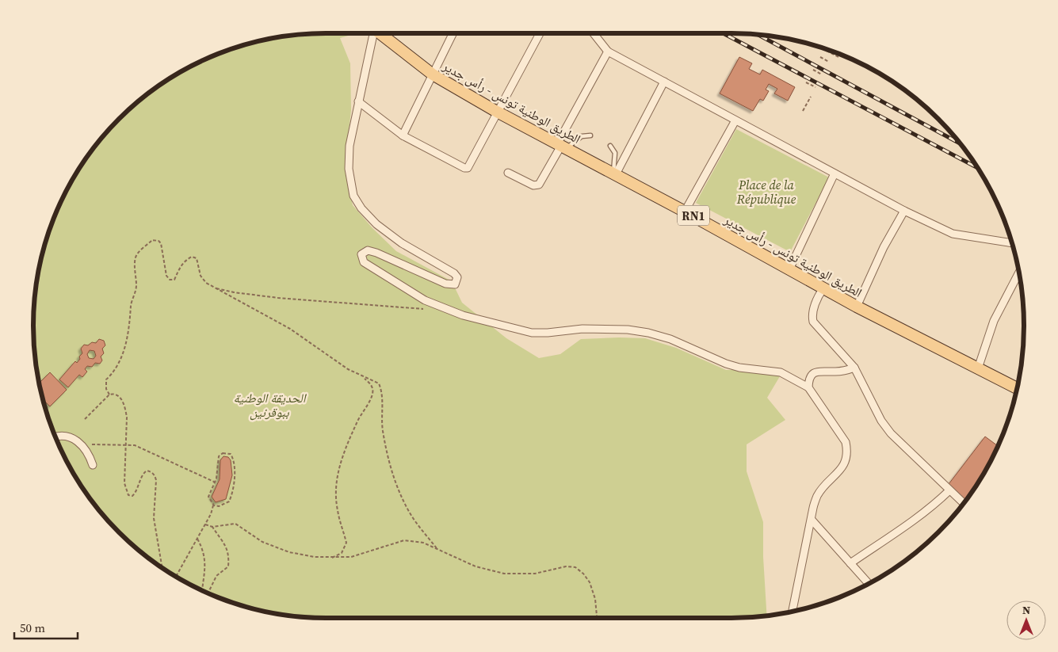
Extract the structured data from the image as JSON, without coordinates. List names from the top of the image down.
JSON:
{
  "streets": {
    "main road": ["الطريق الوطنية تونس - رأس جدير", "RN1"]
  },
  "parks": ["Place de la République", "الحديقة الوطنية ببوقرنين"],
  "scale_bar": "50 m",
  "north": "top"
}
